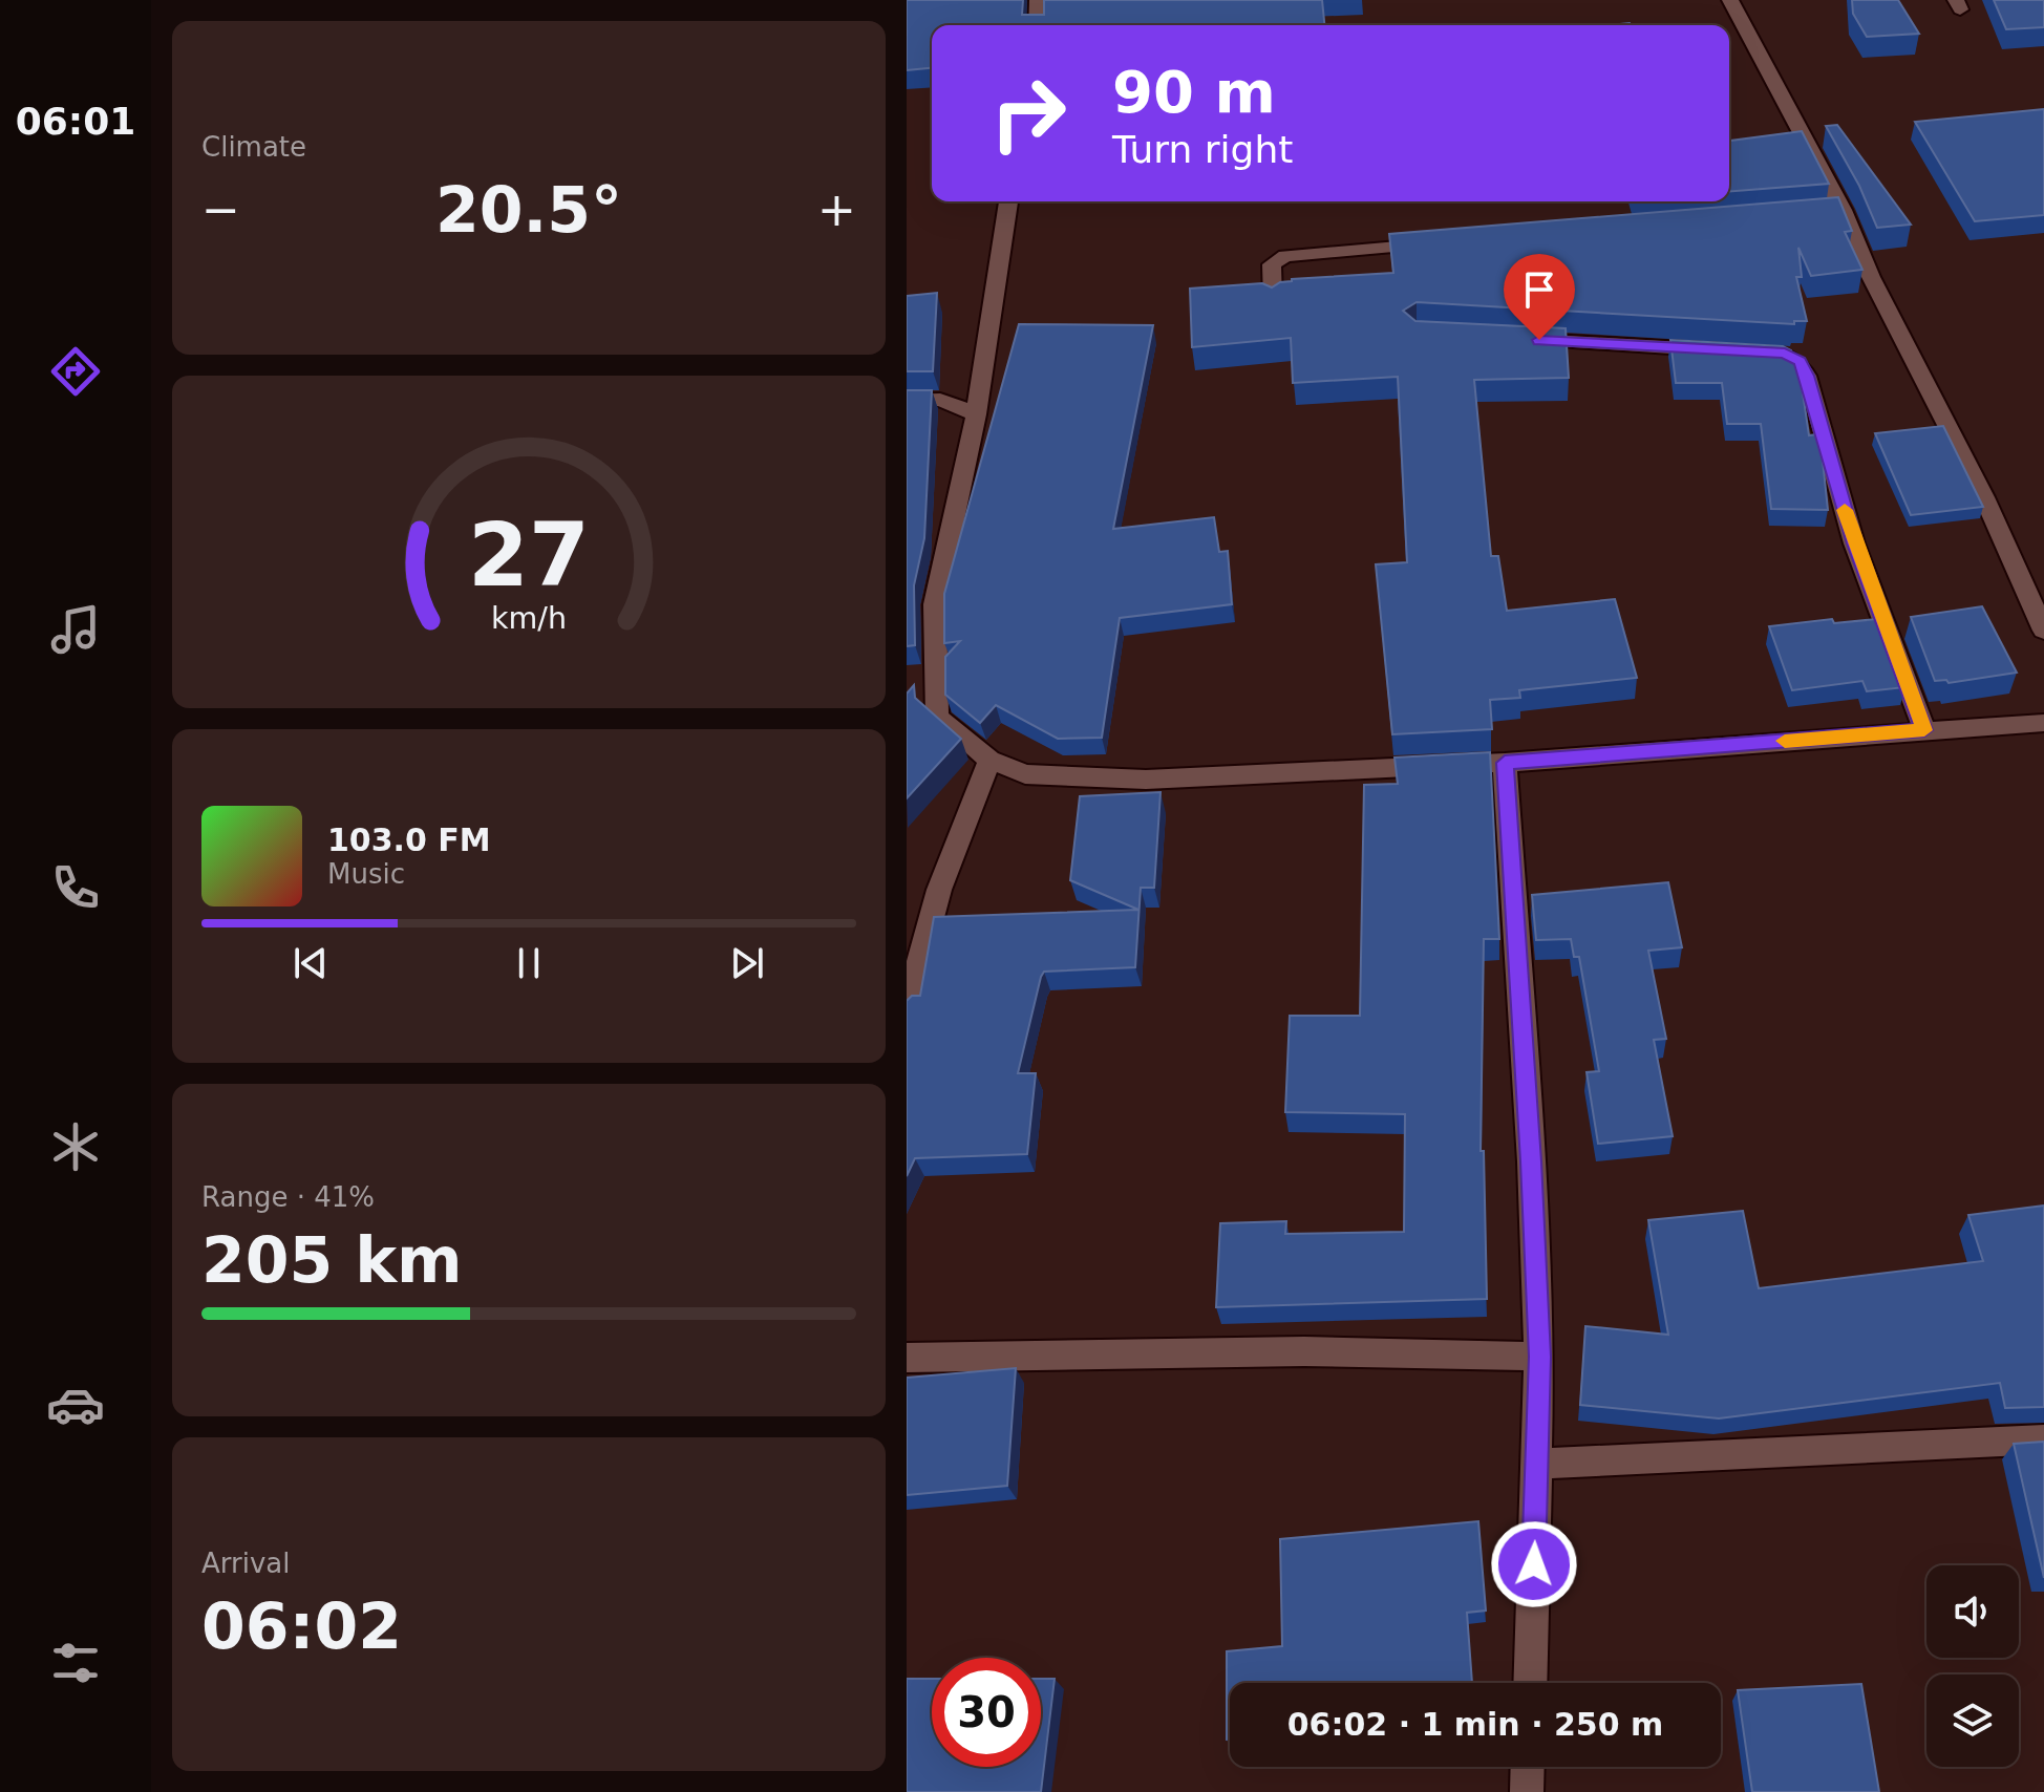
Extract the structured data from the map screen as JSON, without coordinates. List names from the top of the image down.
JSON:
{
  "page": {
    "tabs": "06:01",
    "tile": [
      "Climate",
      ["Range · 41%", "205 km"],
      ["Arrival", "06:02"]
    ],
    "turn": ["90 m", "Turn right"],
    "heat": ["−", "20.5°", "+"],
    "song": ["103.0 FM", "Music"],
    "limit": "30",
    "trip": "06:02 · 1 min · 250 m",
    "gauge": ["27", "km/h"]
  }
}
